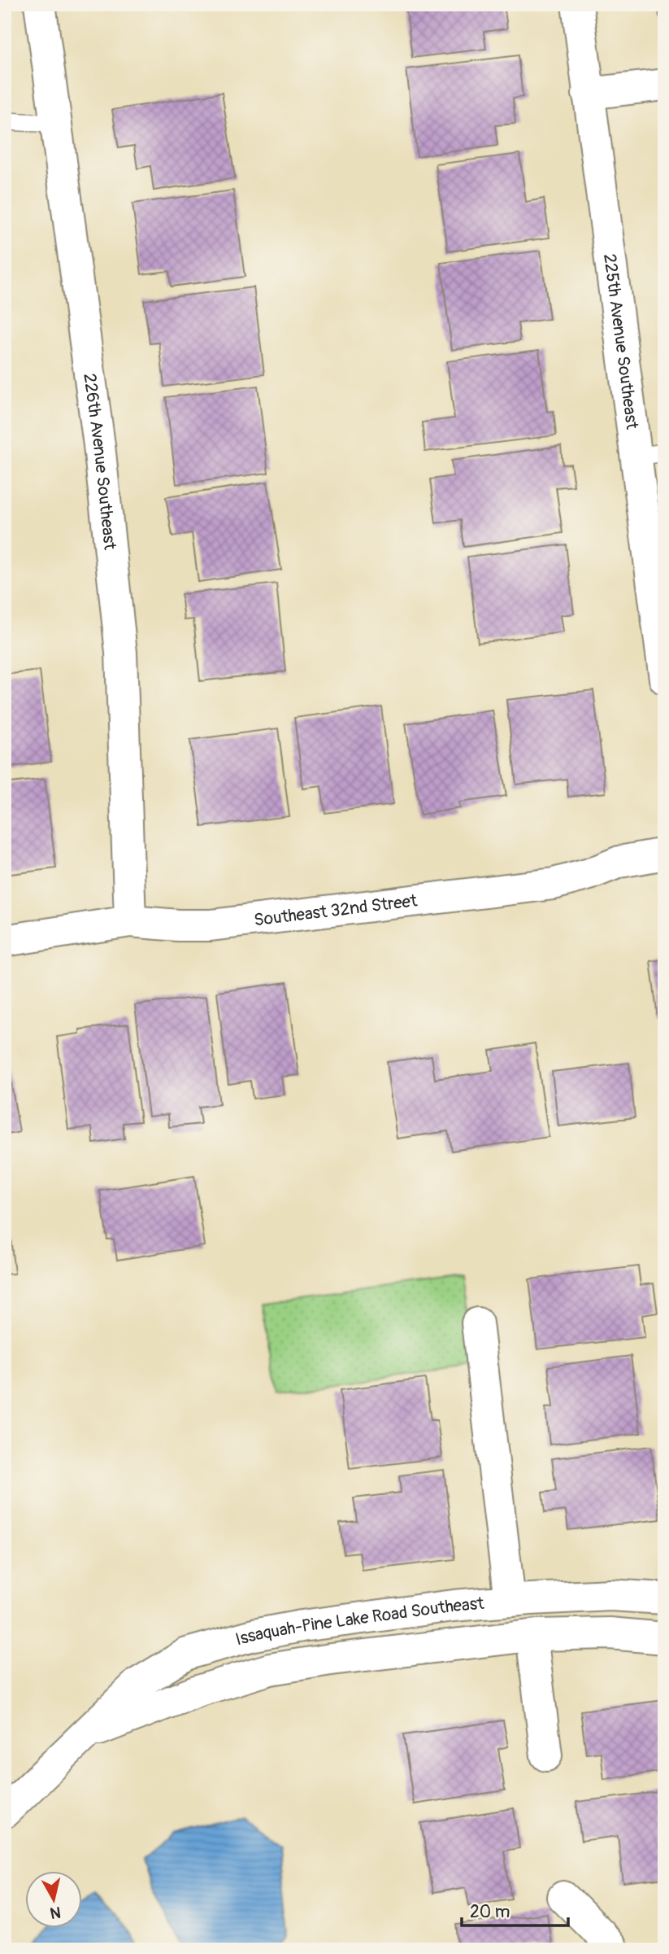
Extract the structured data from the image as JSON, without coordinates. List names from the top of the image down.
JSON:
{
  "streets": {
    "street": [
      "225th Avenue Southeast",
      "226th Avenue Southeast",
      "Southeast 32nd Street",
      "Issaquah-Pine Lake Road Southeast"
    ]
  },
  "crossings": [
    ["226th Avenue Southeast", "Southeast 32nd Street"]
  ],
  "scale_bar": "20 m",
  "north": "bottom"
}
